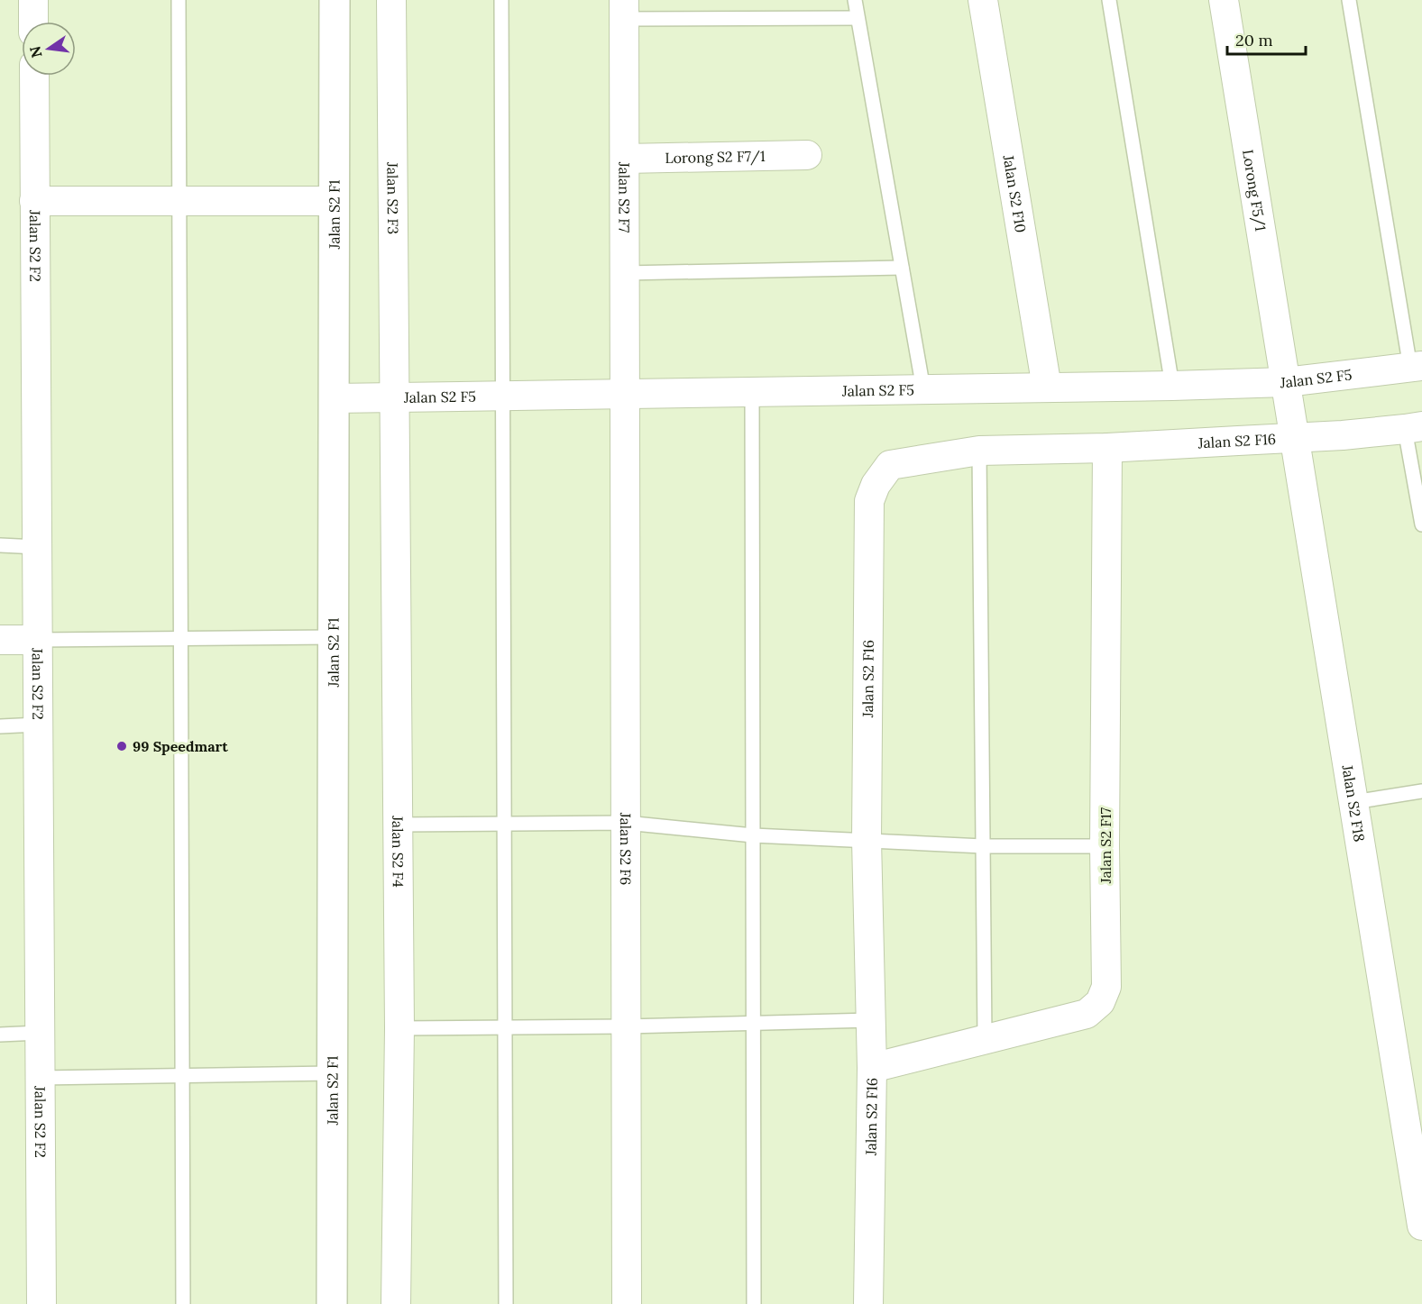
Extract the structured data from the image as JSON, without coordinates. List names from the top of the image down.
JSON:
{
  "streets": {
    "street": [
      "Lorong S2 F7/1",
      "Lorong F5/1",
      "Jalan S2 F10",
      "Jalan S2 F7",
      "Jalan S2 F3",
      "Jalan S2 F1",
      "Jalan S2 F2",
      "Jalan S2 F5",
      "Jalan S2 F16",
      "Jalan S2 F18",
      "Jalan S2 F17",
      "Jalan S2 F6",
      "Jalan S2 F4"
    ]
  },
  "crossings": [
    ["Lorong S2 F7/1", "Jalan S2 F7"],
    ["Lorong F5/1", "Jalan S2 F5"],
    ["Lorong F5/1", "Jalan S2 F18"],
    ["Jalan S2 F10", "Jalan S2 F5"],
    ["Jalan S2 F7", "Jalan S2 F5"],
    ["Jalan S2 F7", "Jalan S2 F6"],
    ["Jalan S2 F3", "Jalan S2 F5"],
    ["Jalan S2 F3", "Jalan S2 F4"],
    ["Jalan S2 F1", "Jalan S2 F5"],
    ["Jalan S2 F5", "Jalan S2 F18"],
    ["Jalan S2 F5", "Jalan S2 F6"],
    ["Jalan S2 F5", "Jalan S2 F4"],
    ["Jalan S2 F16", "Jalan S2 F18"],
    ["Jalan S2 F16", "Jalan S2 F17"]
  ],
  "places": ["99 Speedmart"],
  "scale_bar": "20 m",
  "north": "left"
}
